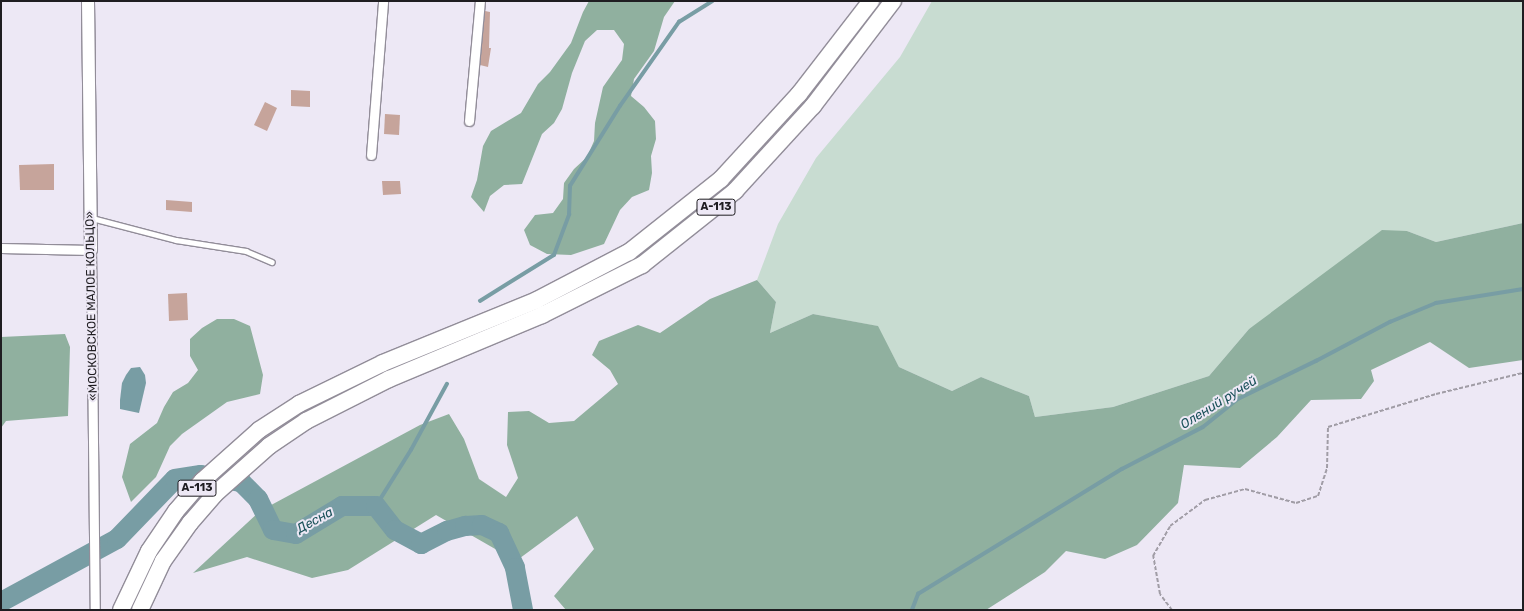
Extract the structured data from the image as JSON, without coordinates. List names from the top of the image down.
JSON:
{
  "streets": {
    "highway": ["А-113"],
    "street": ["«МОСКОВСКОЕ МАЛОЕ КОЛЬЦО»"]
  },
  "water": ["Олений ручей", "Десна"]
}
